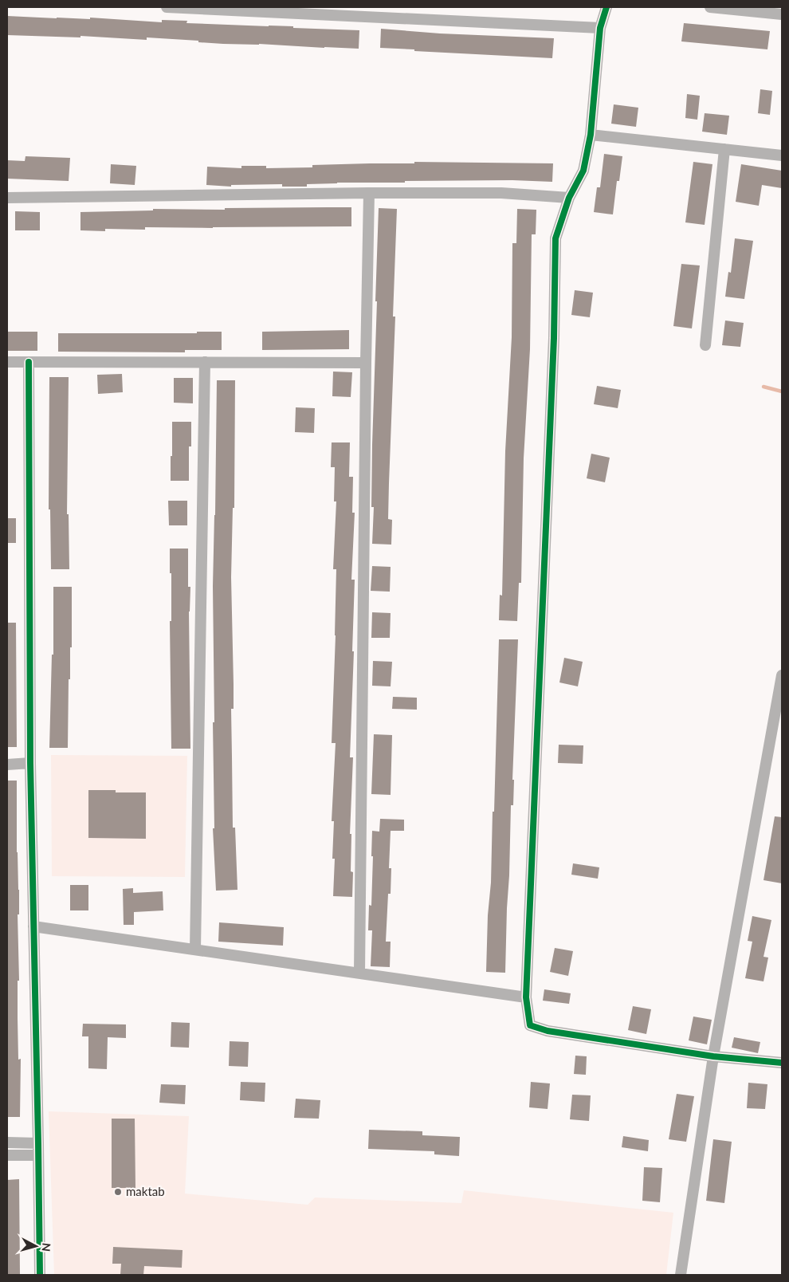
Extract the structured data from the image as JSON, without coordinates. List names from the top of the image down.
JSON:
{
  "places": ["maktab"],
  "north": "right"
}
